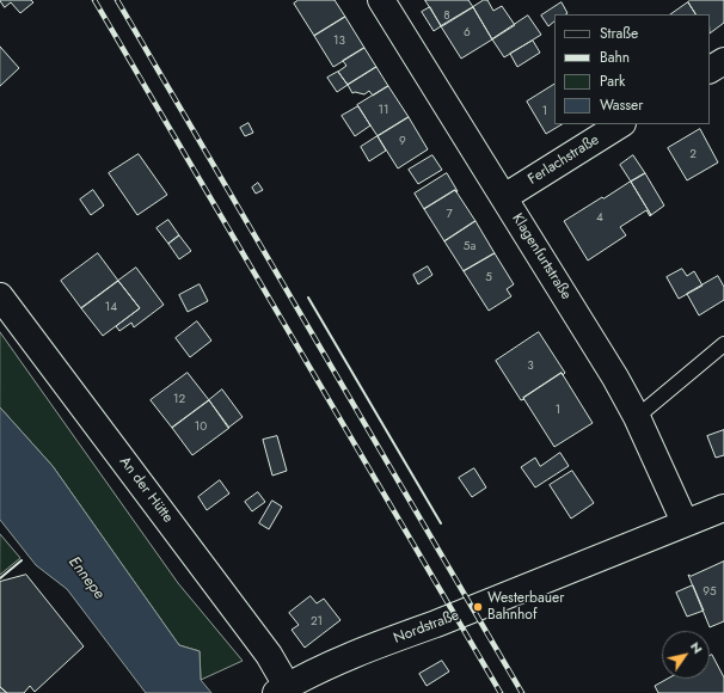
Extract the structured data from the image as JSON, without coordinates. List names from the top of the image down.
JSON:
{
  "streets": {
    "street": [
      "Ferlachstraße",
      "Klagenfurtstraße",
      "An der Hütte",
      "Nordstraße"
    ]
  },
  "crossings": [
    ["Ferlachstraße", "Klagenfurtstraße"],
    ["Klagenfurtstraße", "Nordstraße"],
    ["An der Hütte", "Nordstraße"]
  ],
  "water": ["Ennepe"],
  "places": ["Westerbauer Bahnhof"],
  "house_numbers": [
    "8",
    "6",
    "13",
    "11",
    "1",
    "9",
    "2",
    "7",
    "4",
    "5a",
    "5",
    "14",
    "3",
    "12",
    "1",
    "10",
    "95",
    "21"
  ],
  "legend": [
    "Straße",
    "Bahn",
    "Park",
    "Wasser"
  ],
  "north": "top right"
}
